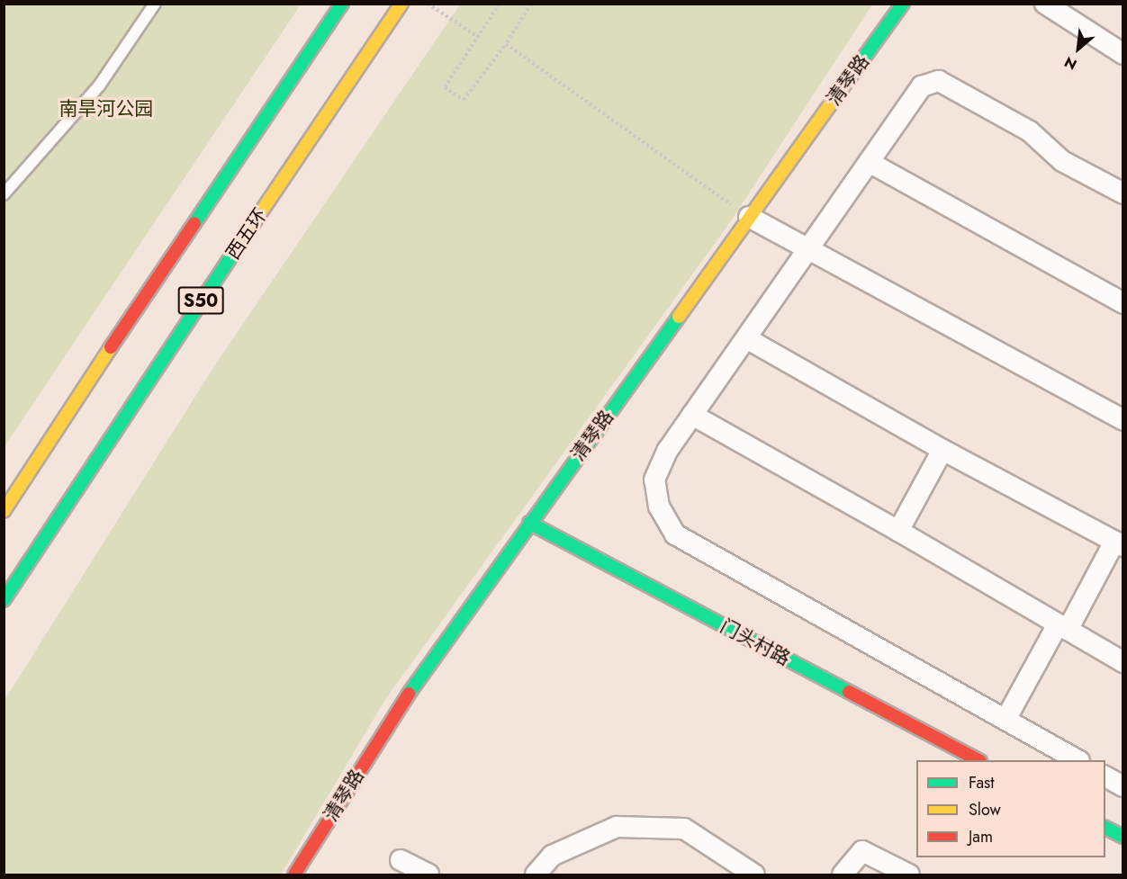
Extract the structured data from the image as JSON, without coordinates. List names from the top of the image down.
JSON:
{
  "streets": {
    "main road": [
      "清琴路",
      "西五环",
      "S50",
      "门头村路"
    ]
  },
  "crossings": [
    ["清琴路", "门头村路"]
  ],
  "parks": ["南旱河公园"],
  "legend": ["Fast", "Slow", "Jam"],
  "north": "bottom left"
}
